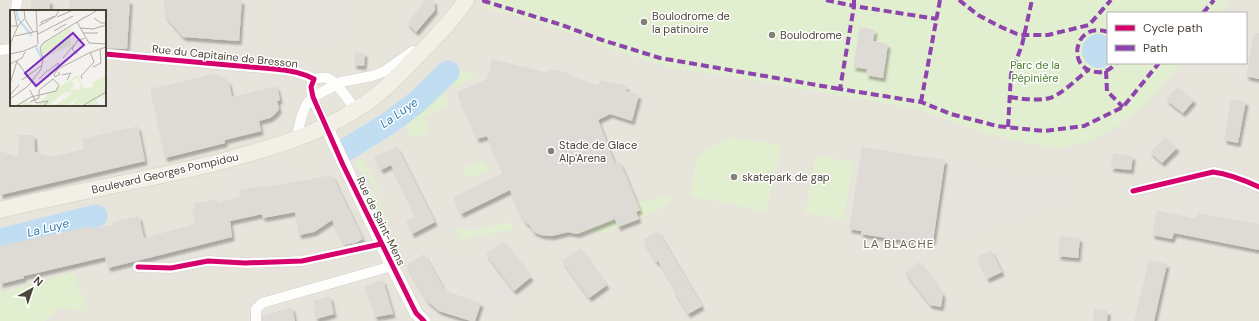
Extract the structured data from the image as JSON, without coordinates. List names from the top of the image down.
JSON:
{
  "streets": {
    "main road": ["Boulevard Georges Pompidou"],
    "street": ["Rue du Capitaine de Bresson", "Rue de Saint-Mens"]
  },
  "crossings": [
    ["Boulevard Georges Pompidou", "Rue de Saint-Mens"]
  ],
  "districts": ["LA BLACHE"],
  "water": ["La Luye"],
  "parks": ["Parc de la Pépinière"],
  "places": [
    "Boulodrome de la patinoire",
    "Boulodrome",
    "Stade de Glace Alp'Arena",
    "skatepark de gap"
  ],
  "legend": ["Cycle path", "Path"],
  "north": "top right"
}
